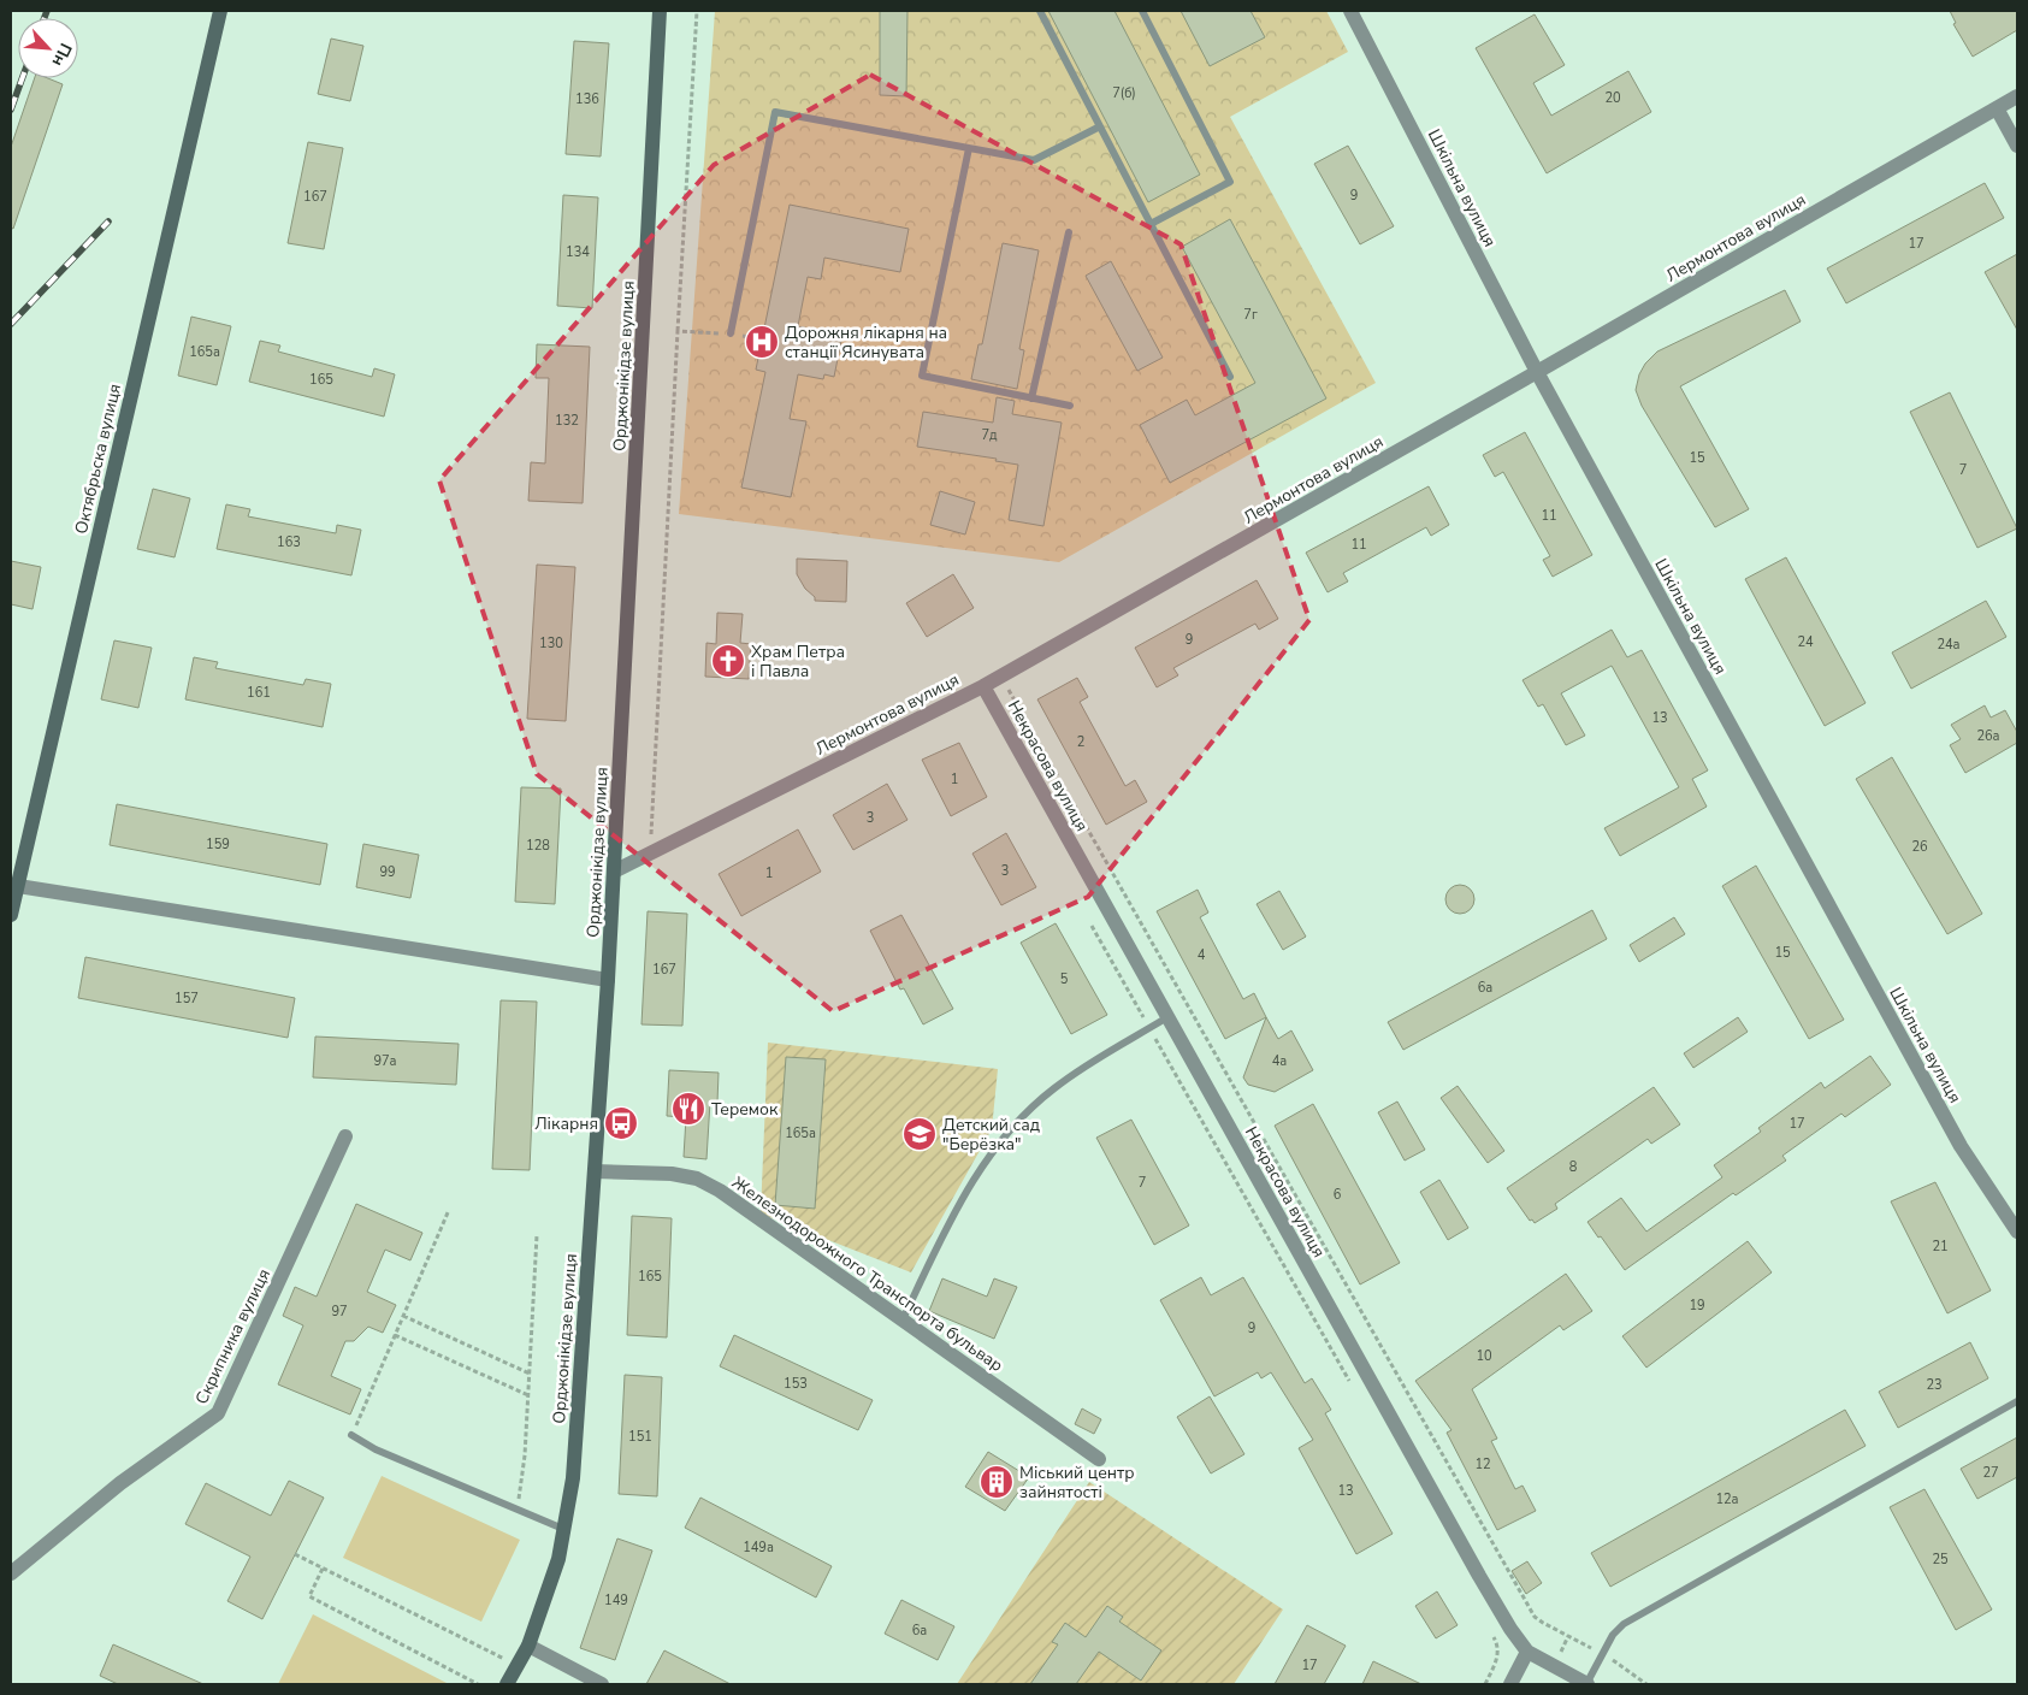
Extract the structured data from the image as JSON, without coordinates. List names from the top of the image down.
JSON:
{
  "streets": {
    "main road": ["Орджонікідзе вулиця", "Октябрьска вулиця"],
    "street": [
      "Шкільна вулиця",
      "Лермонтова вулиця",
      "Некрасова вулиця",
      "Железнодорожного Транспорта бульвар",
      "Скрипника вулиця"
    ]
  },
  "crossings": [
    ["Шкільна вулиця", "Лермонтова вулиця"],
    ["Лермонтова вулиця", "Орджонікідзе вулиця"],
    ["Лермонтова вулиця", "Некрасова вулиця"],
    ["Орджонікідзе вулиця", "Железнодорожного Транспорта бульвар"]
  ],
  "places": {
    "hospital": ["Дорожня лікарня на станції Ясинувата"],
    "church": ["Храм Петра і Павла"],
    "restaurant": ["Теремок"],
    "bus stop": ["Лікарня"],
    "school or university": ["Детский сад \"Берёзка\""],
    "building": ["Міський центр зайнятості"]
  },
  "house_numbers": [
    "7(б)",
    "20",
    "136",
    "9",
    "167",
    "17",
    "134",
    "7г",
    "165а",
    "165",
    "132",
    "7д",
    "15",
    "7",
    "11",
    "163",
    "11",
    "9",
    "24",
    "130",
    "24а",
    "161",
    "13",
    "26а",
    "2",
    "1",
    "3",
    "159",
    "128",
    "26",
    "3",
    "99",
    "1",
    "15",
    "4",
    "167",
    "5",
    "6а",
    "157",
    "97а",
    "4а",
    "17",
    "165а",
    "8",
    "7",
    "6",
    "21",
    "165",
    "19",
    "97",
    "9",
    "10",
    "153",
    "23",
    "151",
    "12",
    "27",
    "13",
    "12а",
    "149а",
    "25",
    "149",
    "6а",
    "17"
  ],
  "north": "bottom right"
}
